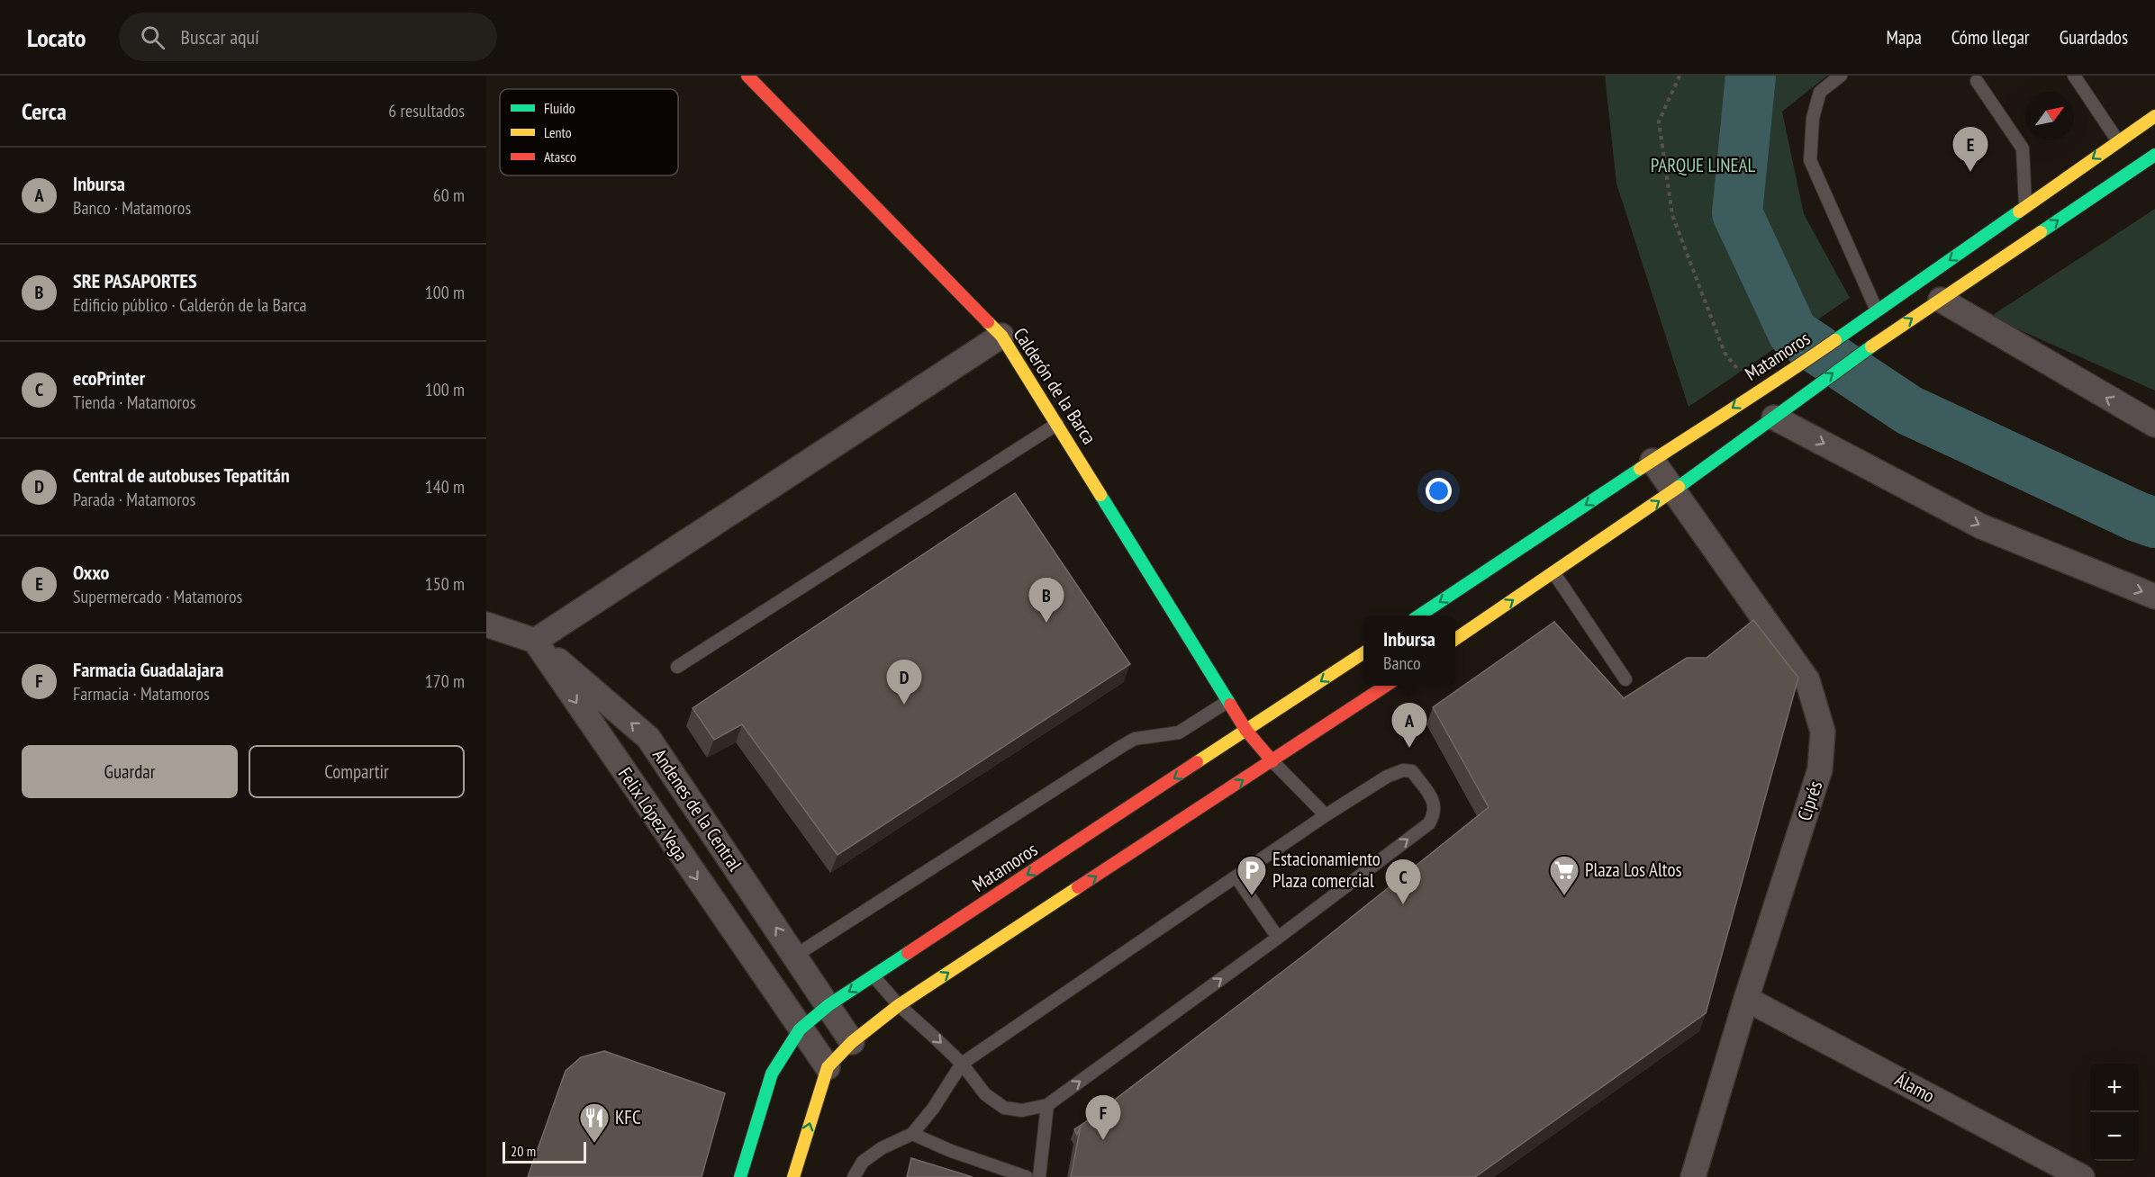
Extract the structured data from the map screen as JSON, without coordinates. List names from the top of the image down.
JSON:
{
  "streets": {
    "street": [
      "Matamoros",
      "Calderón de la Barca",
      "Ciprés",
      "Andenes de la Central",
      "Felix López Vega",
      "Álamo"
    ]
  },
  "crossings": [
    ["Matamoros", "Calderón de la Barca"],
    ["Matamoros", "Ciprés"],
    ["Matamoros", "Andenes de la Central"],
    ["Matamoros", "Felix López Vega"],
    ["Ciprés", "Álamo"],
    ["Andenes de la Central", "Felix López Vega"]
  ],
  "one_way": ["Andenes de la Central", "Felix López Vega"],
  "parks": ["PARQUE LINEAL"],
  "places": {
    "parking": ["Estacionamiento Plaza comercial"],
    "supermarket": ["Plaza Los Altos"],
    "restaurant": ["KFC"]
  },
  "legend": ["Fluido", "Lento", "Atasco"],
  "scale_bar": "20 m",
  "north": "top right",
  "page": {
    "header": "Locato",
    "search": "Buscar aquí",
    "nav": ["Mapa", "Cómo llegar", "Guardados"],
    "heading": ["Cerca", "6 resultados"],
    "pins": [
      "E",
      "B",
      "D",
      "A",
      "C",
      "F"
    ],
    "list": [
      {
        "mark": "A",
        "name": "Inbursa",
        "note": "Banco · Matamoros",
        "value": "60 m"
      },
      {
        "mark": "B",
        "name": "SRE PASAPORTES",
        "note": "Edificio público · Calderón de la Barca",
        "value": "100 m"
      },
      {
        "mark": "C",
        "name": "ecoPrinter",
        "note": "Tienda · Matamoros",
        "value": "100 m"
      },
      {
        "mark": "D",
        "name": "Central de autobuses Tepatitán",
        "note": "Parada · Matamoros",
        "value": "140 m"
      },
      {
        "mark": "E",
        "name": "Oxxo",
        "note": "Supermercado · Matamoros",
        "value": "150 m"
      },
      {
        "mark": "F",
        "name": "Farmacia Guadalajara",
        "note": "Farmacia · Matamoros",
        "value": "170 m"
      }
    ],
    "popup": ["Inbursa", "Banco"],
    "buttons": ["Guardar", "Compartir"],
    "map_buttons": ["+", "−"],
    "scale": "20 m"
  }
}
